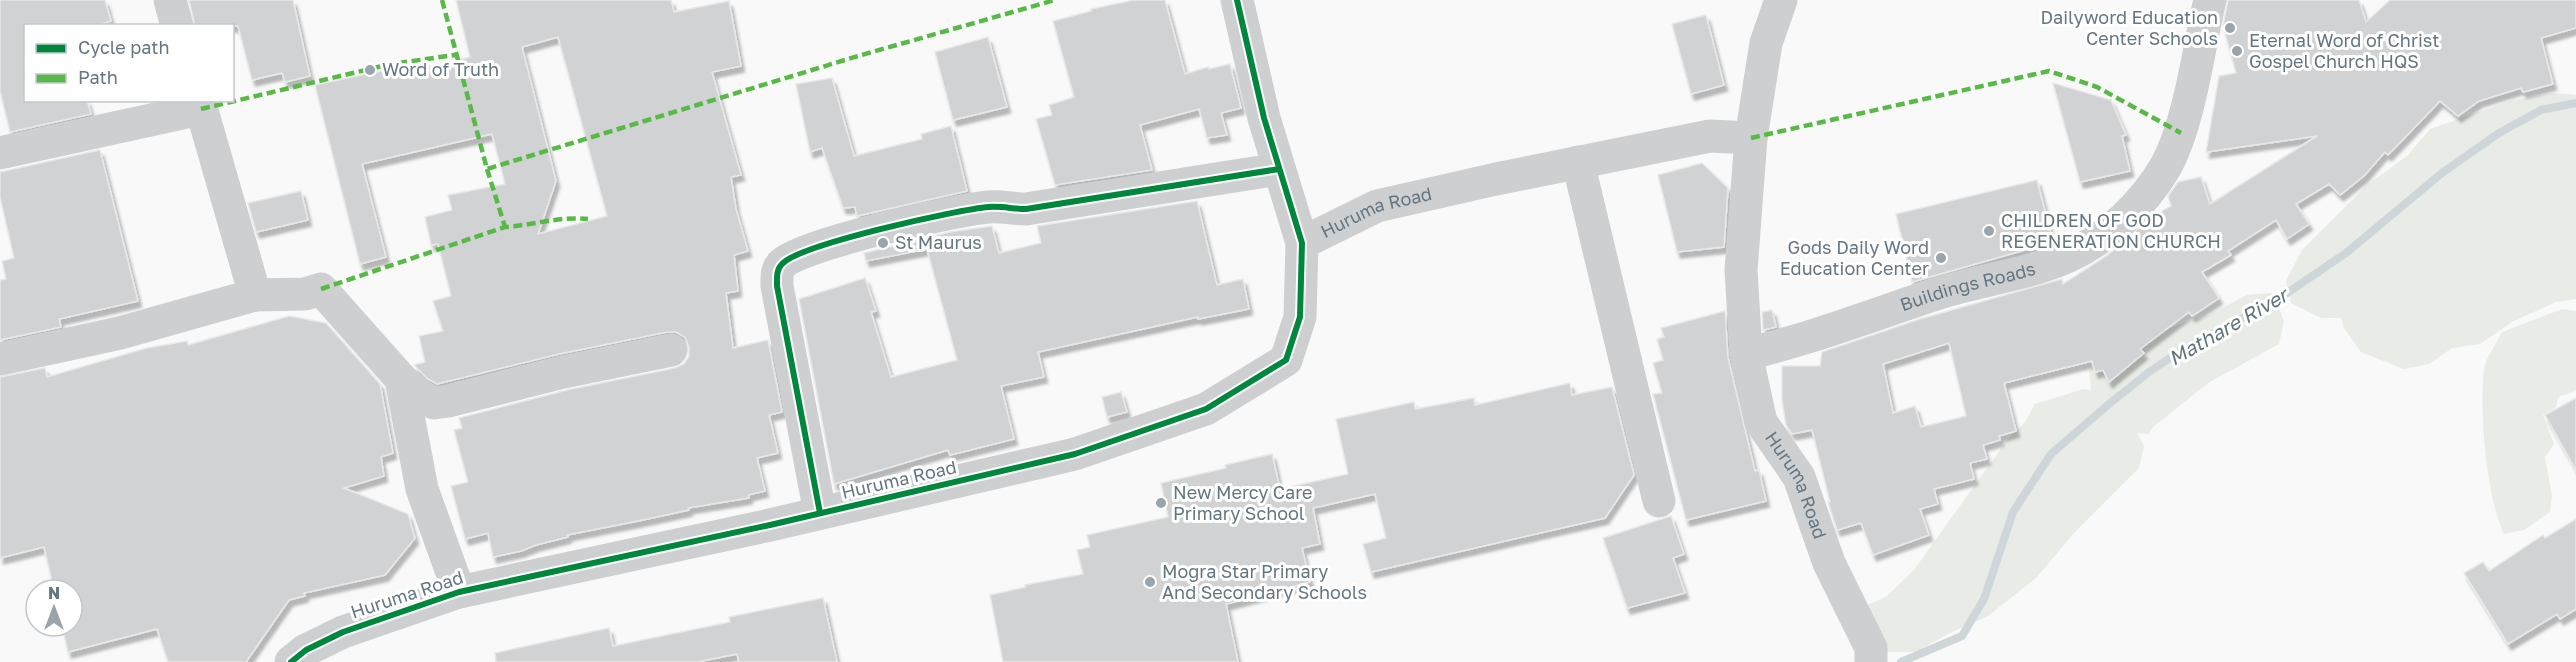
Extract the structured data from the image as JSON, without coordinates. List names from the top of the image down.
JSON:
{
  "streets": {
    "street": ["Huruma Road", "Buildings Roads"]
  },
  "crossings": [
    ["Huruma Road", "Buildings Roads"]
  ],
  "water": ["Mathare River"],
  "places": [
    "Dailyword Education Center Schools",
    "Eternal Word of Christ Gospel Church HQS",
    "Word of Truth",
    "CHILDREN OF GOD REGENERATION CHURCH",
    "St Maurus",
    "Gods Daily Word Education Center",
    "New Mercy Care Primary School",
    "Mogra Star Primary And Secondary Schools"
  ],
  "legend": ["Cycle path", "Path"],
  "north": "top"
}
